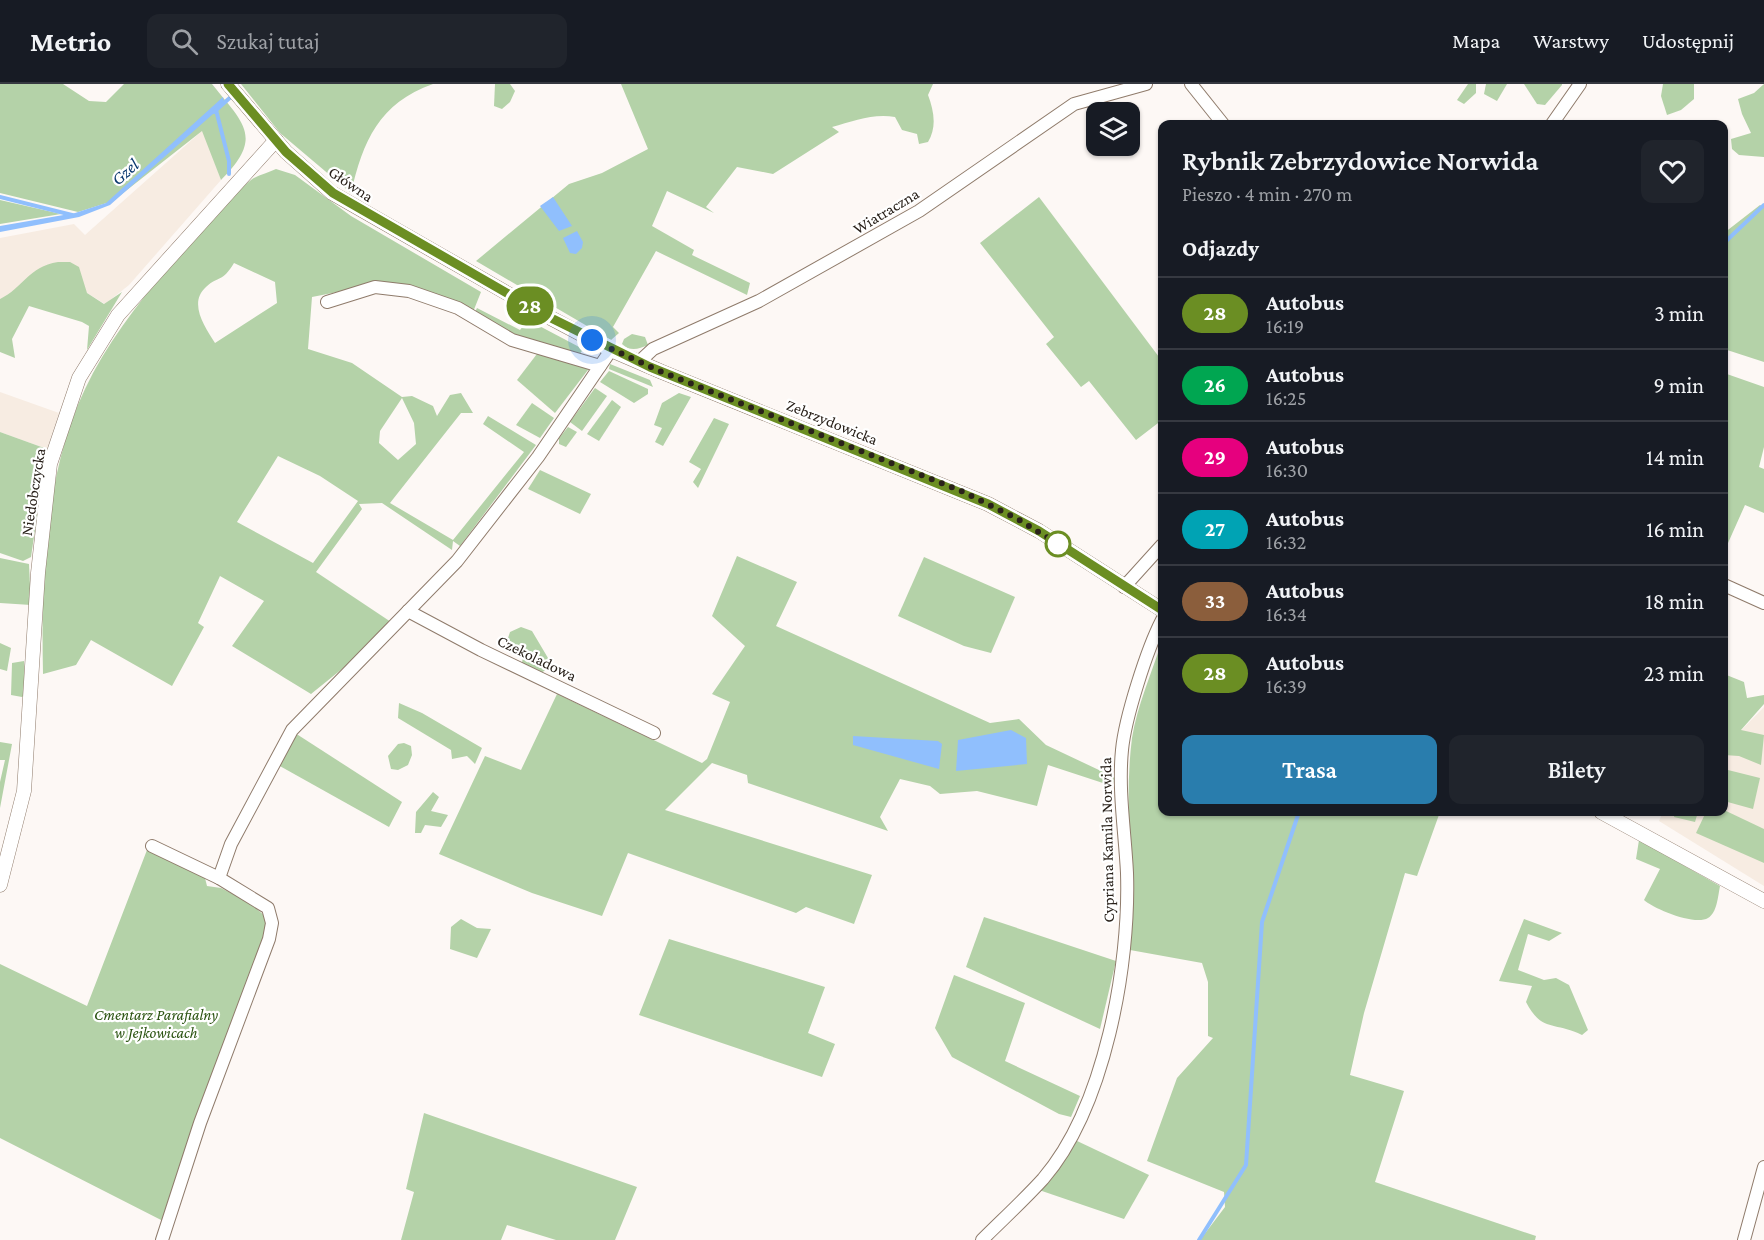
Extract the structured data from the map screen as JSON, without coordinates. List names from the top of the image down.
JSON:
{
  "streets": {
    "street": [
      "Główna",
      "Wiatraczna",
      "Zebrzydowicka",
      "Niedobczycka",
      "Czekoladowa",
      "Cypriana Kamila Norwida"
    ]
  },
  "crossings": [
    ["Główna", "Zebrzydowicka"],
    ["Główna", "Niedobczycka"],
    ["Wiatraczna", "Zebrzydowicka"]
  ],
  "water": ["Gzel"],
  "parks": ["Cmentarz Parafialny w Jejkowicach"],
  "lines": ["bus line 28"],
  "page": {
    "header": "Metrio",
    "search": "Szukaj tutaj",
    "nav": ["Mapa", "Warstwy", "Udostępnij"],
    "on_map": "28",
    "heading": [
      ["Rybnik Zebrzydowice Norwida", "Pieszo · 4 min · 270 m"],
      "Odjazdy"
    ],
    "list": [
      {
        "mark": "28",
        "name": "Autobus",
        "note": "16:19",
        "value": "3 min"
      },
      {
        "mark": "26",
        "name": "Autobus",
        "note": "16:25",
        "value": "9 min"
      },
      {
        "mark": "29",
        "name": "Autobus",
        "note": "16:30",
        "value": "14 min"
      },
      {
        "mark": "27",
        "name": "Autobus",
        "note": "16:32",
        "value": "16 min"
      },
      {
        "mark": "33",
        "name": "Autobus",
        "note": "16:34",
        "value": "18 min"
      },
      {
        "mark": "28",
        "name": "Autobus",
        "note": "16:39",
        "value": "23 min"
      }
    ],
    "buttons": ["Trasa", "Bilety"]
  }
}
